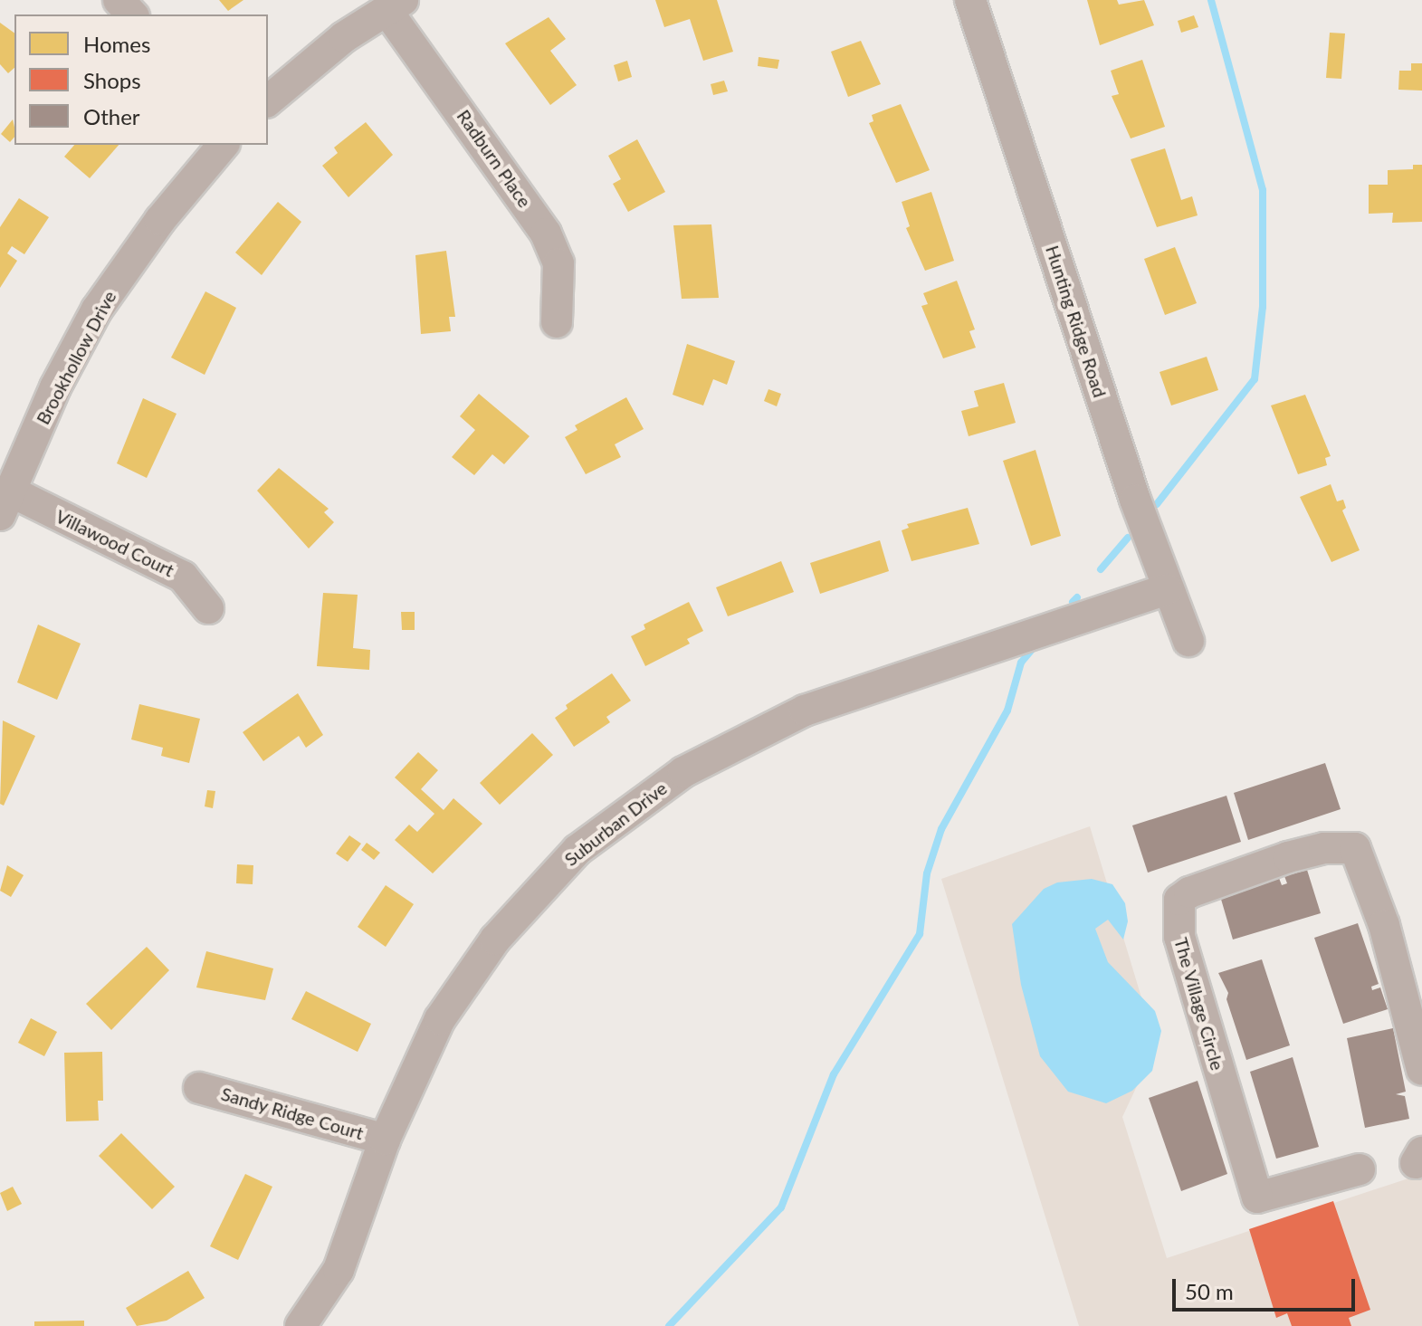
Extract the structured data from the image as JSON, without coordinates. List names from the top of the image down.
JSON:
{
  "streets": {
    "street": [
      "Radburn Place",
      "Hunting Ridge Road",
      "Brookhollow Drive",
      "Villawood Court",
      "Suburban Drive",
      "The Village Circle",
      "Sandy Ridge Court"
    ]
  },
  "crossings": [
    ["Hunting Ridge Road", "Suburban Drive"],
    ["Brookhollow Drive", "Villawood Court"],
    ["Suburban Drive", "Sandy Ridge Court"]
  ],
  "legend": ["Homes", "Shops", "Other"],
  "scale_bar": "50 m"
}
